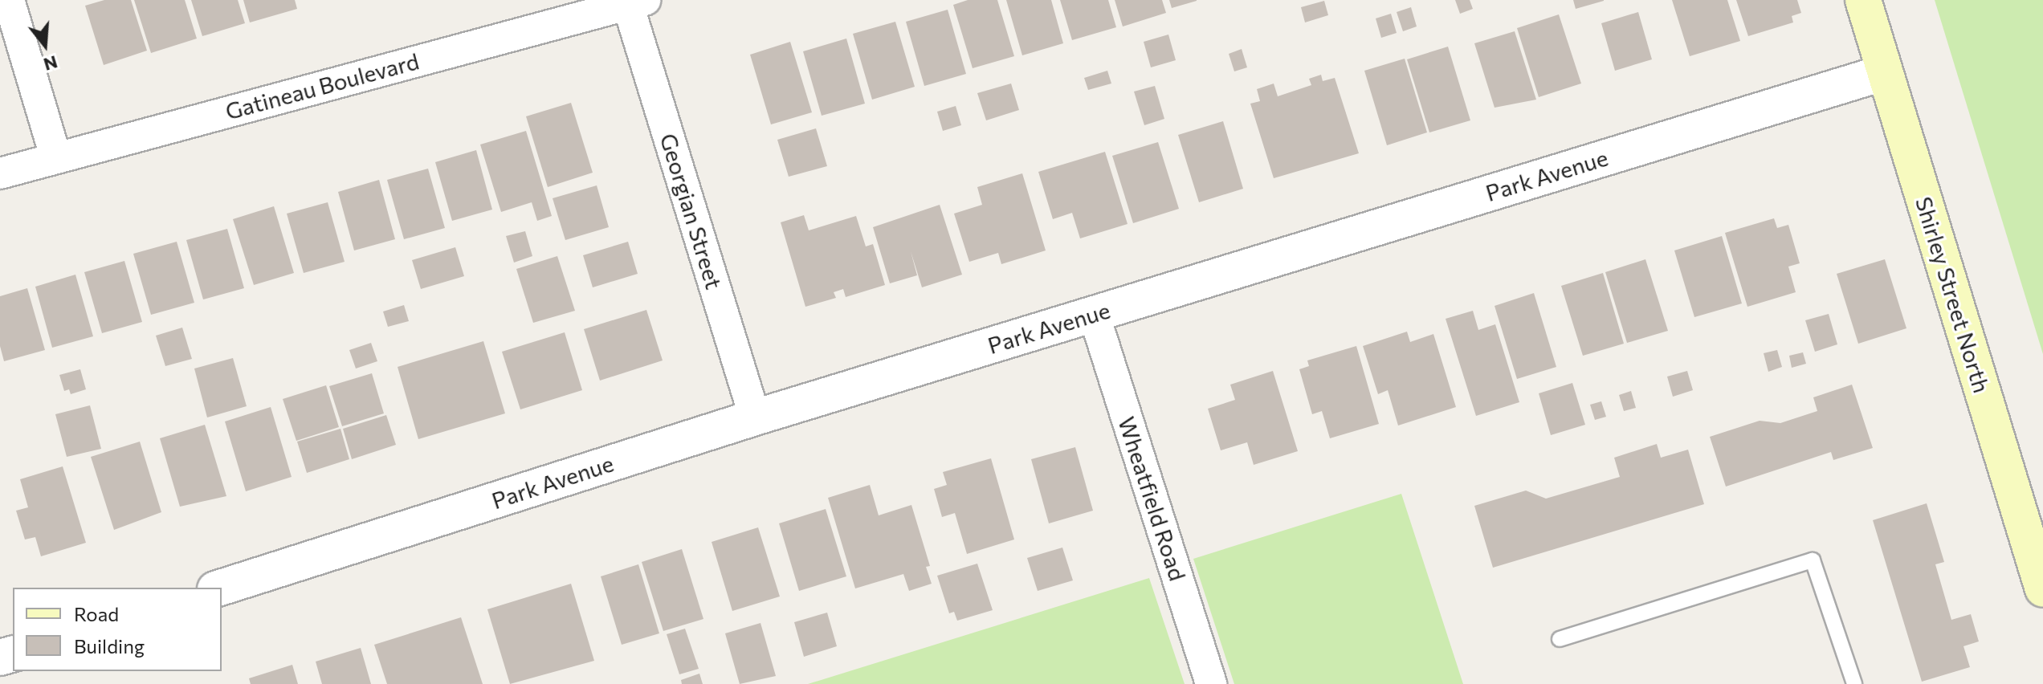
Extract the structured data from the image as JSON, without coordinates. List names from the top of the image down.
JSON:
{
  "streets": {
    "main road": ["Shirley Street North"],
    "street": [
      "Gatineau Boulevard",
      "Park Avenue",
      "Georgian Street",
      "Wheatfield Road"
    ]
  },
  "crossings": [
    ["Gatineau Boulevard", "Georgian Street"],
    ["Park Avenue", "Georgian Street"],
    ["Park Avenue", "Shirley Street North"],
    ["Park Avenue", "Wheatfield Road"]
  ],
  "legend": ["Road", "Building"],
  "north": "bottom"
}
